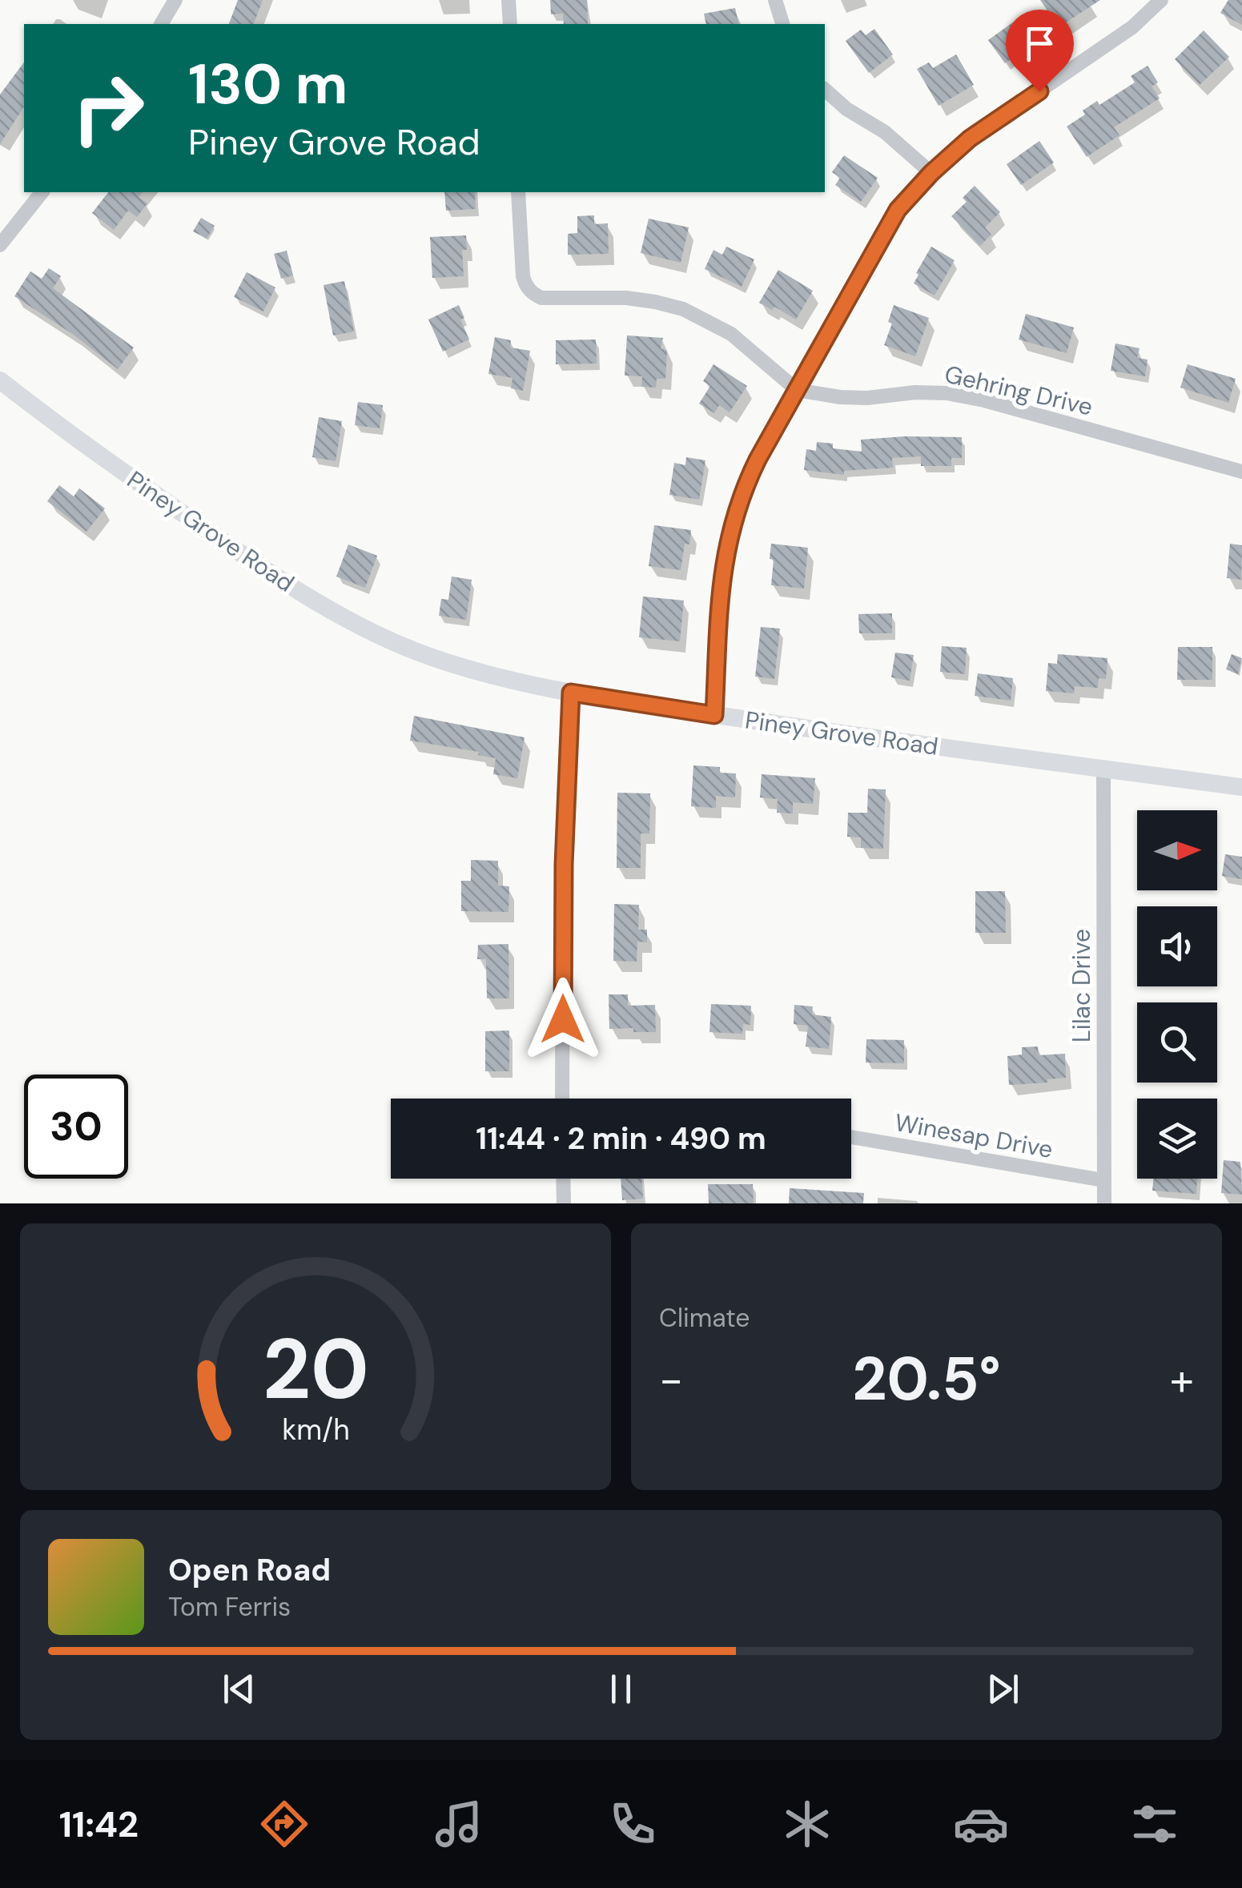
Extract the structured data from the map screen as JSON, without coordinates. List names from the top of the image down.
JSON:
{
  "streets": {
    "main road": ["Piney Grove Road"],
    "street": ["Gehring Drive", "Lilac Drive", "Winesap Drive"]
  },
  "crossings": [
    ["Piney Grove Road", "Lilac Drive"],
    ["Lilac Drive", "Winesap Drive"]
  ],
  "north": "right",
  "page": {
    "turn": ["130 m", "Piney Grove Road"],
    "limit": "30",
    "trip": "11:44 · 2 min · 490 m",
    "tile": "Climate",
    "heat": ["−", "20.5°", "+"],
    "song": ["Open Road", "Tom Ferris"],
    "tabs": "11:42",
    "gauge": ["20", "km/h"]
  }
}
